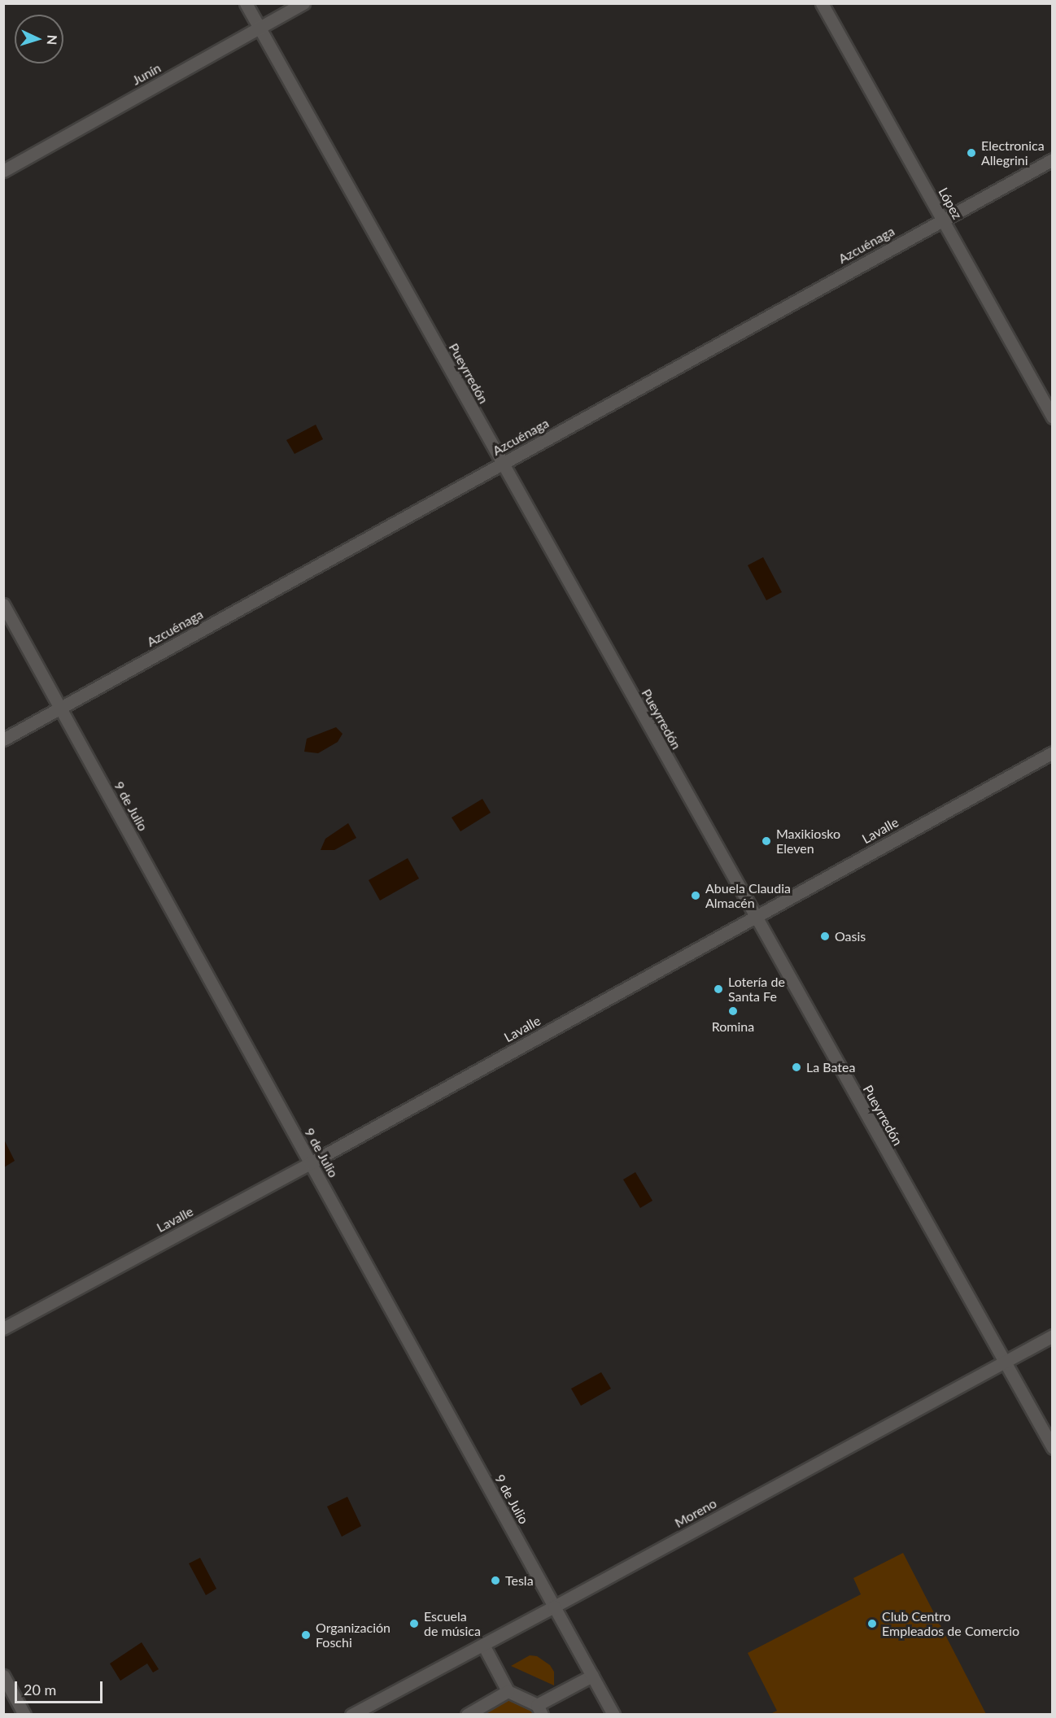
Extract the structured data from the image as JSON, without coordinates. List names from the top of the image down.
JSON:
{
  "streets": {
    "street": [
      "Junín",
      "López",
      "Azcuénaga",
      "Pueyrredón",
      "9 de Julio",
      "Lavalle",
      "Moreno"
    ]
  },
  "crossings": [
    ["Junín", "Pueyrredón"],
    ["López", "Azcuénaga"],
    ["Azcuénaga", "Pueyrredón"],
    ["Azcuénaga", "9 de Julio"],
    ["Pueyrredón", "Lavalle"],
    ["Pueyrredón", "Moreno"],
    ["9 de Julio", "Lavalle"],
    ["9 de Julio", "Moreno"]
  ],
  "places": [
    "Electronica Allegrini",
    "Maxikiosko Eleven",
    "Abuela Claudia Almacén",
    "Oasis",
    "Lotería de Santa Fe",
    "Romina",
    "La Batea",
    "Tesla",
    "Escuela de música",
    "Club Centro Empleados de Comercio",
    "Organización Foschi"
  ],
  "scale_bar": "20 m",
  "north": "right"
}
